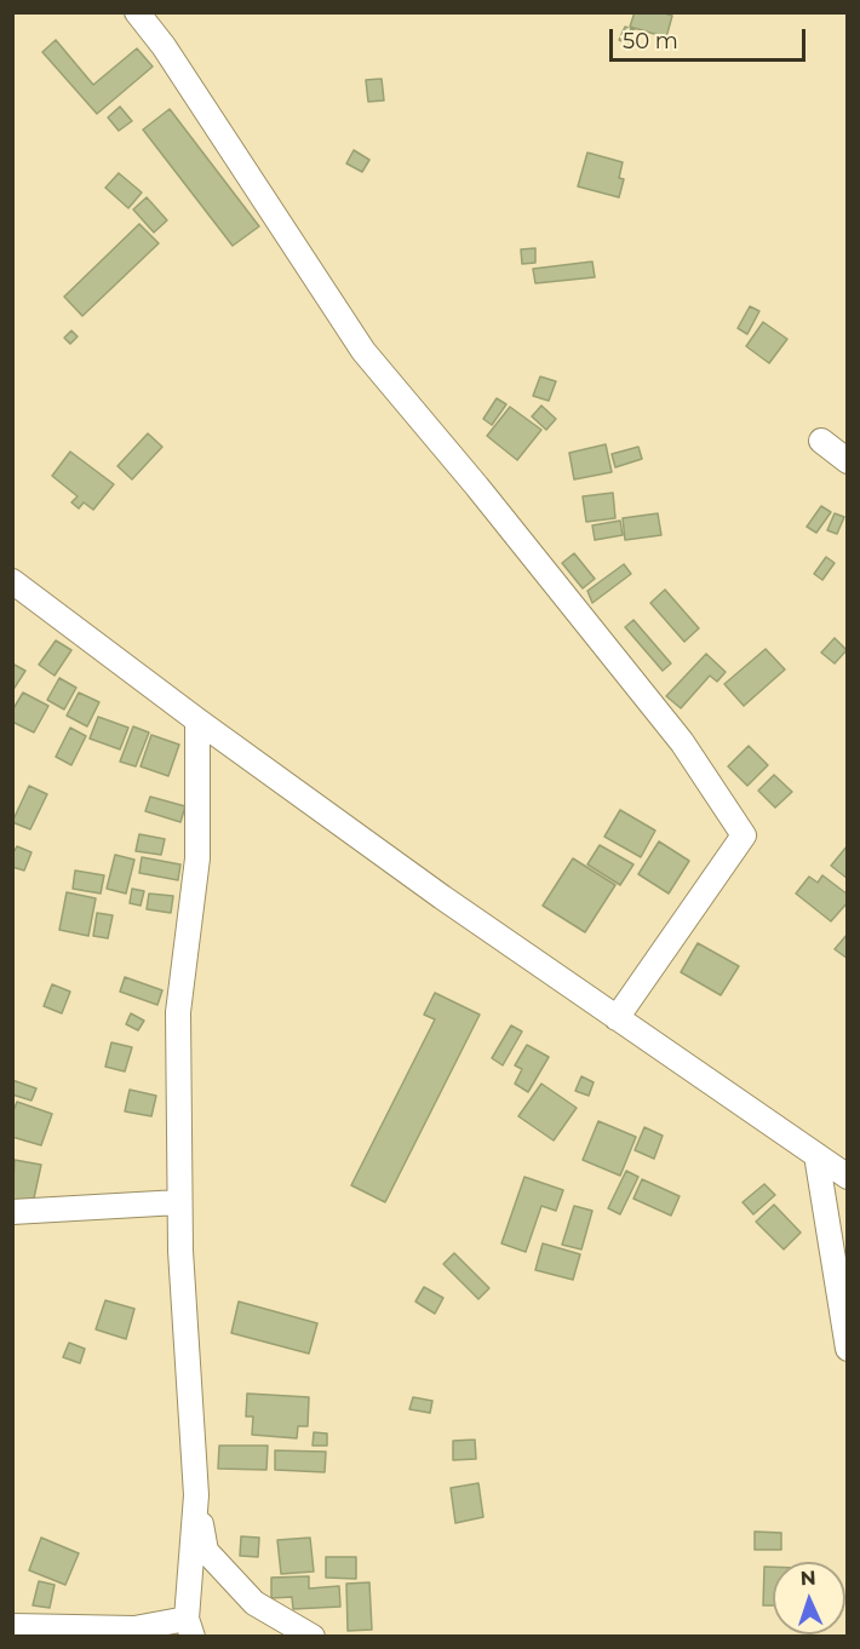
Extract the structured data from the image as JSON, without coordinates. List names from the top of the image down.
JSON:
{
  "scale_bar": "50 m",
  "north": "top"
}
